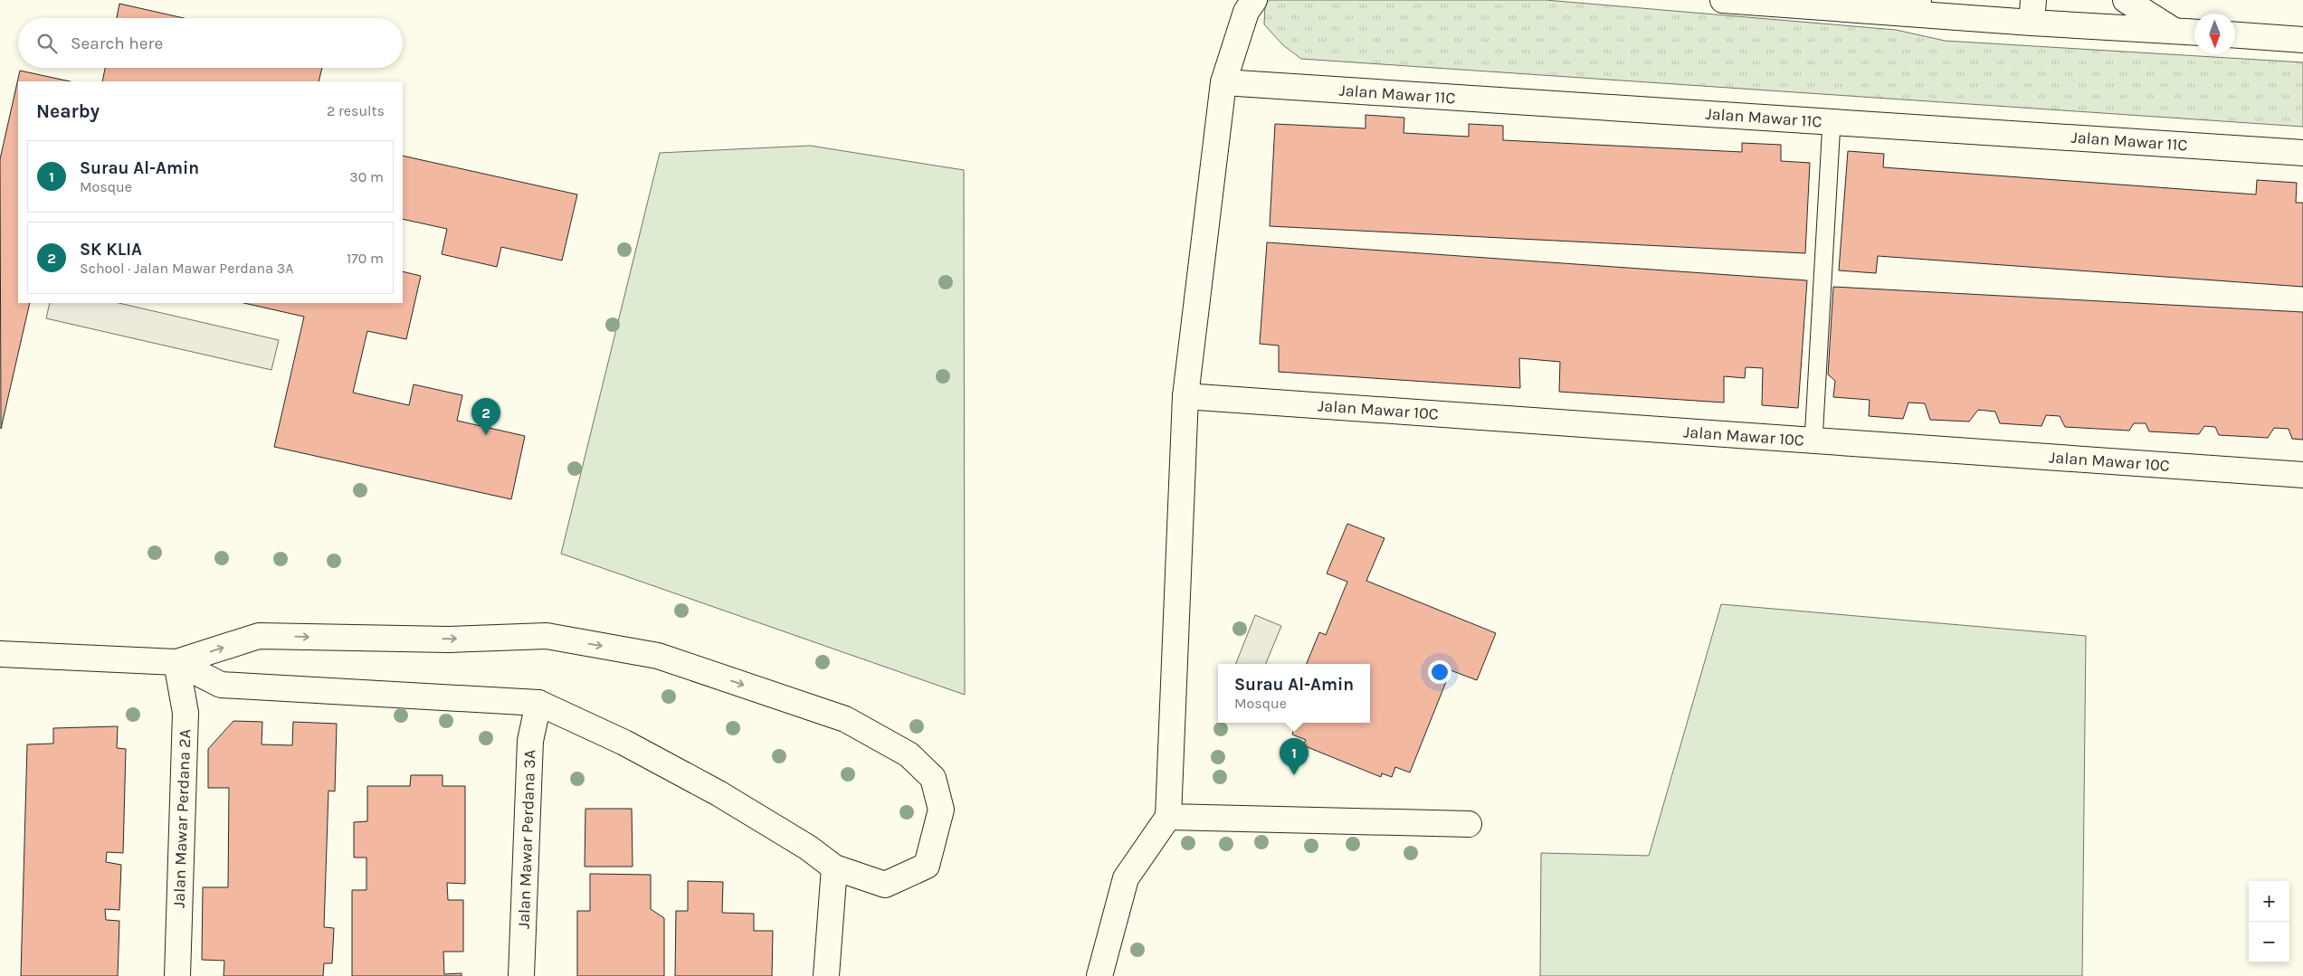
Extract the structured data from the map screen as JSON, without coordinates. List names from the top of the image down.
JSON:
{
  "streets": {
    "street": [
      "Jalan Mawar 11C",
      "Jalan Mawar 10C",
      "Jalan Mawar Perdana 2A",
      "Jalan Mawar Perdana 3A"
    ]
  },
  "north": "bottom",
  "page": {
    "search": "Search here",
    "heading": ["Nearby", "2 results"],
    "list": [
      {
        "mark": "1",
        "name": "Surau Al-Amin",
        "note": "Mosque",
        "value": "30 m"
      },
      {
        "mark": "2",
        "name": "SK KLIA",
        "note": "School · Jalan Mawar Perdana 3A",
        "value": "170 m"
      }
    ],
    "pins": ["2", "1"],
    "popup": ["Surau Al-Amin", "Mosque"],
    "map_buttons": ["+", "−"]
  }
}
